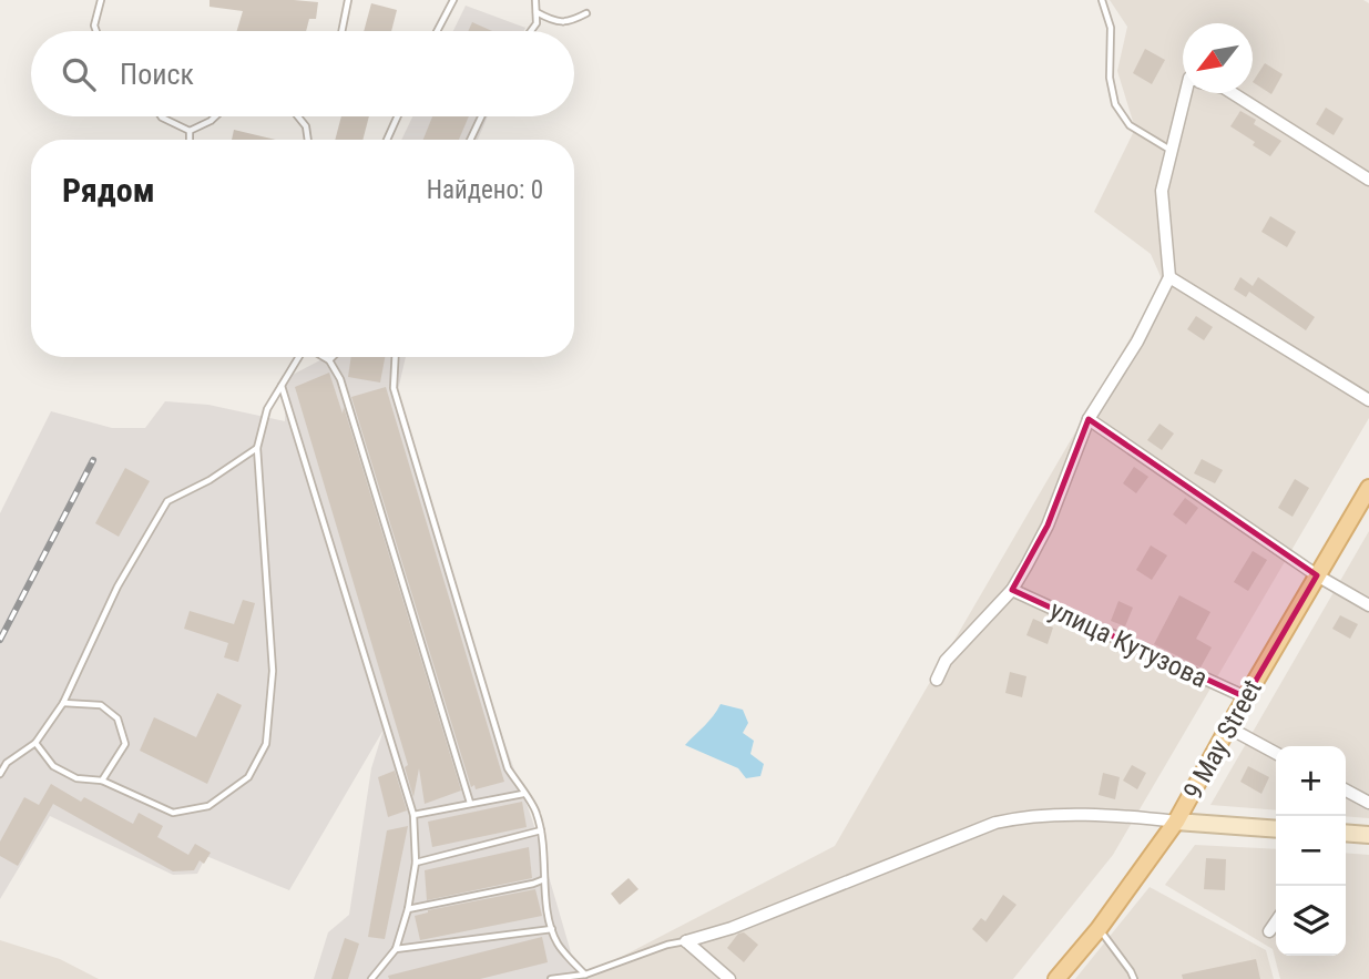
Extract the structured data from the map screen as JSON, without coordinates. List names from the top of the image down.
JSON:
{
  "streets": {
    "main road": ["9 May Street"],
    "street": ["улица Кутузова"]
  },
  "crossings": [
    ["улица Кутузова", "9 May Street"]
  ],
  "north": "bottom left",
  "page": {
    "search": "Поиск",
    "heading": ["Рядом", "Найдено: 0"],
    "map_buttons": ["+", "−"]
  }
}
